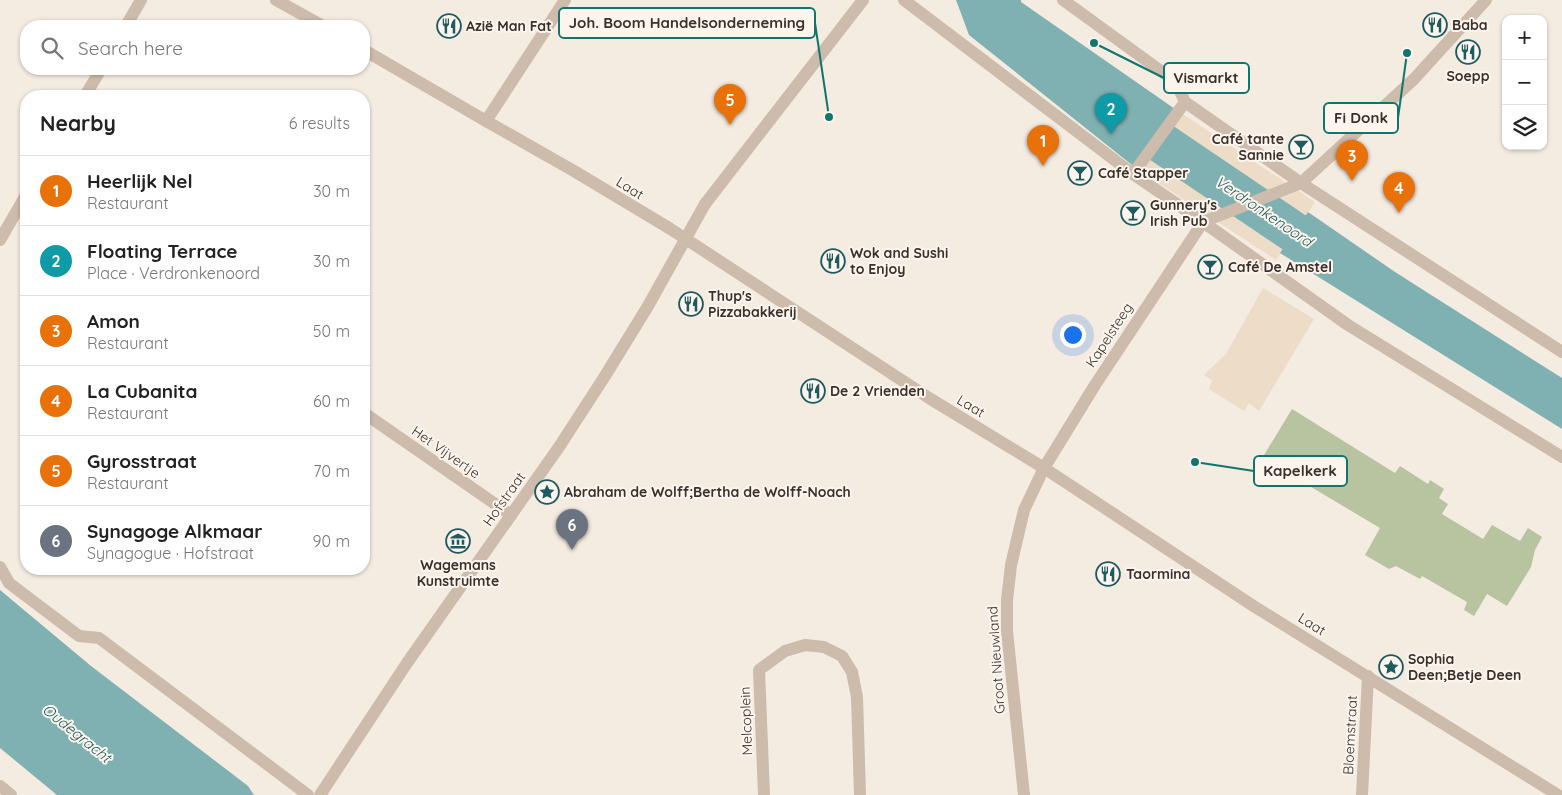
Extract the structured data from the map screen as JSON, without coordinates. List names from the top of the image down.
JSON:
{
  "streets": {
    "street": [
      "Laat",
      "Kapelsteeg",
      "Het Vijvertje",
      "Hofstraat",
      "Groot Nieuwland",
      "Melcoplein",
      "Bloemstraat"
    ]
  },
  "crossings": [
    ["Laat", "Kapelsteeg"],
    ["Laat", "Hofstraat"],
    ["Laat", "Groot Nieuwland"],
    ["Laat", "Bloemstraat"],
    ["Kapelsteeg", "Groot Nieuwland"],
    ["Het Vijvertje", "Hofstraat"]
  ],
  "water": ["Verdronkenoord", "Oudegracht"],
  "places": {
    "restaurant": [
      "Baba",
      "Azië Man Fat",
      "Soepp",
      "Wok and Sushi to Enjoy",
      "Thup's Pizzabakkerij",
      "De 2 Vrienden",
      "Taormina"
    ],
    "other": [
      "Vismarkt",
      "Fi Donk",
      "Joh. Boom Handelsonderneming",
      "Kapelkerk"
    ],
    "bar": [
      "Café tante Sannie",
      "Café Stapper",
      "Gunnery's Irish Pub",
      "Café De Amstel"
    ],
    "place": ["Abraham de Wolff;Bertha de Wolff-Noach", "Sophia Deen;Betje Deen"],
    "museum": ["Wagemans Kunstruimte"]
  },
  "page": {
    "map_buttons": ["+", "−"],
    "search": "Search here",
    "pins": [
      "5",
      "2",
      "1",
      "3",
      "4",
      "6"
    ],
    "heading": ["Nearby", "6 results"],
    "list": [
      {
        "mark": "1",
        "name": "Heerlijk Nel",
        "note": "Restaurant",
        "value": "30 m"
      },
      {
        "mark": "2",
        "name": "Floating Terrace",
        "note": "Place · Verdronkenoord",
        "value": "30 m"
      },
      {
        "mark": "3",
        "name": "Amon",
        "note": "Restaurant",
        "value": "50 m"
      },
      {
        "mark": "4",
        "name": "La Cubanita",
        "note": "Restaurant",
        "value": "60 m"
      },
      {
        "mark": "5",
        "name": "Gyrosstraat",
        "note": "Restaurant",
        "value": "70 m"
      },
      {
        "mark": "6",
        "name": "Synagoge Alkmaar",
        "note": "Synagogue · Hofstraat",
        "value": "90 m"
      }
    ]
  }
}
